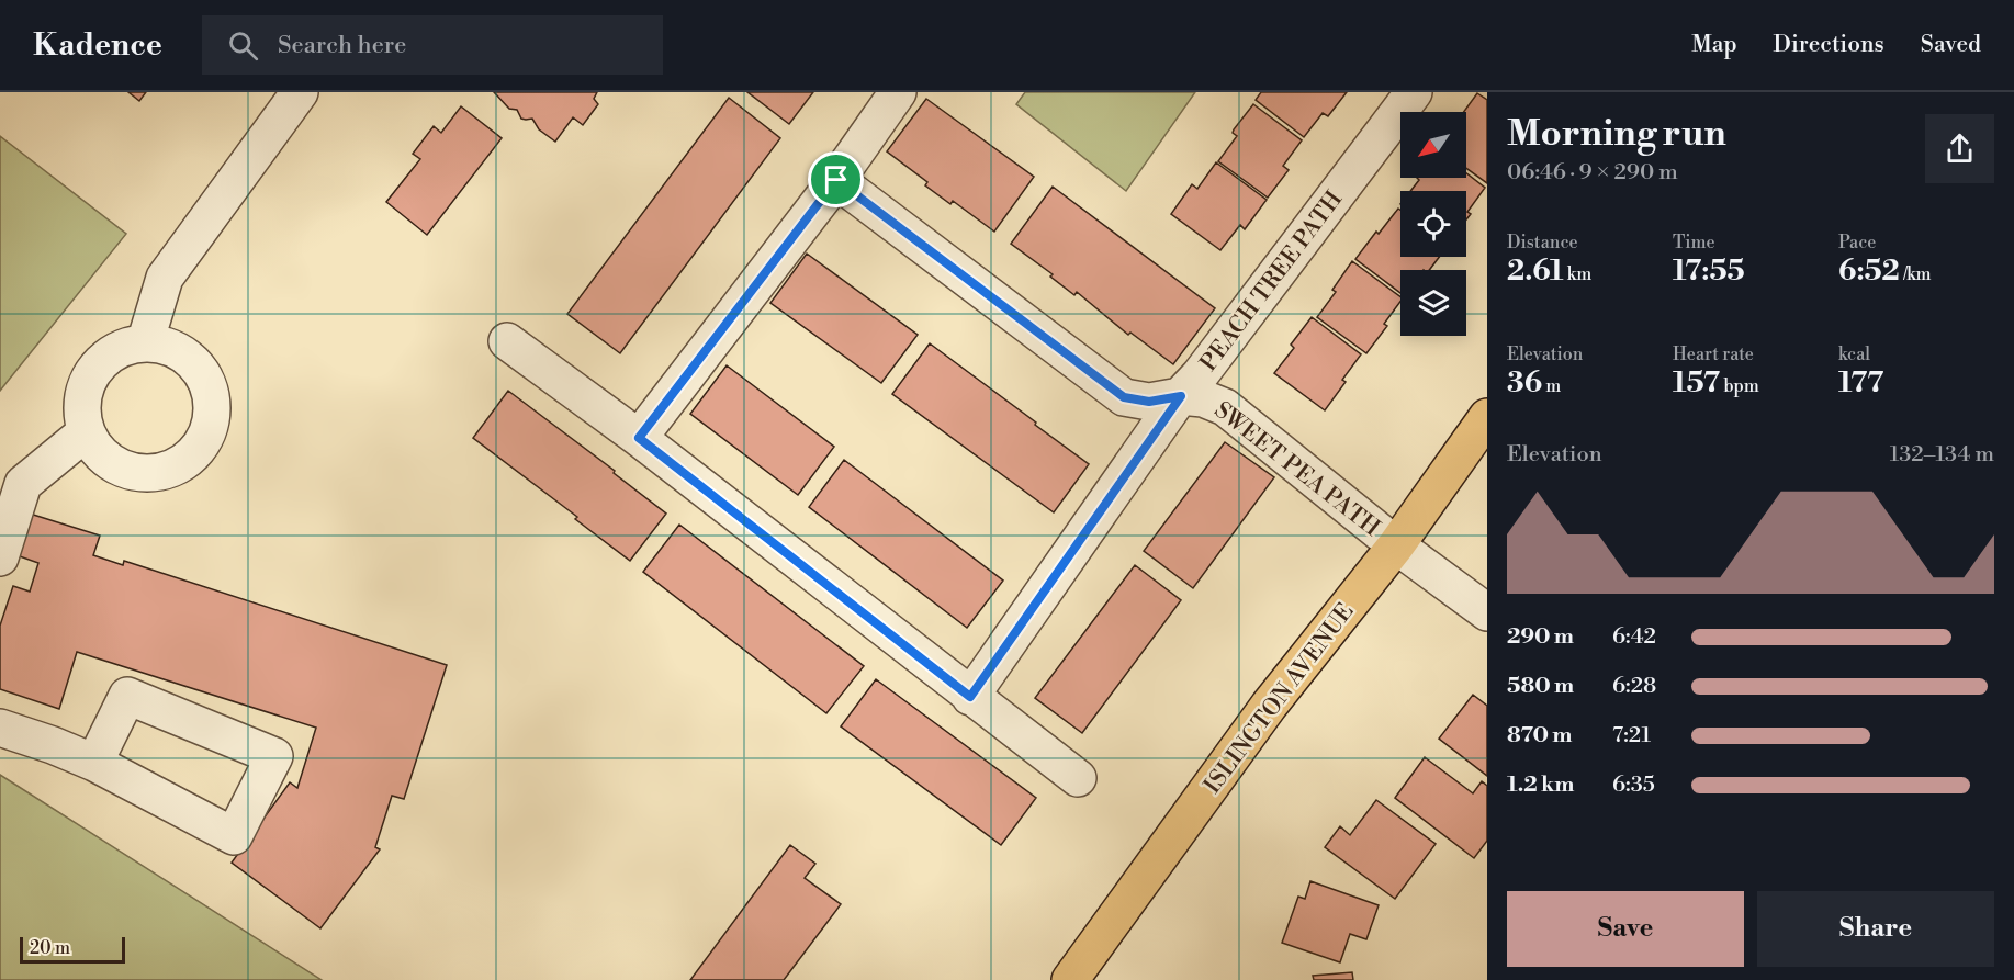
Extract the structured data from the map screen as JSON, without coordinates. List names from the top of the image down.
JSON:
{
  "streets": {
    "main road": ["ISLINGTON AVENUE"],
    "street": ["PEACH TREE PATH", "SWEET PEA PATH"]
  },
  "crossings": [
    ["PEACH TREE PATH", "SWEET PEA PATH"],
    ["SWEET PEA PATH", "ISLINGTON AVENUE"]
  ],
  "scale_bar": "20 m",
  "north": "bottom left",
  "page": {
    "header": "Kadence",
    "search": "Search here",
    "nav": ["Map", "Directions", "Saved"],
    "heading": ["Morning run", "06:46 · 9 × 290 m"],
    "stats": [
      ["Distance", "2.61 km"],
      ["Time", "17:55"],
      ["Pace", "6:52 /km"],
      ["Elevation", "36 m"],
      ["Heart rate", "157 bpm"],
      ["kcal", "177"]
    ],
    "chart": ["Elevation", "132–134 m"],
    "list": [
      {
        "name": "290 m",
        "note": "6:42"
      },
      {
        "name": "580 m",
        "note": "6:28"
      },
      {
        "name": "870 m",
        "note": "7:21"
      },
      {
        "name": "1.2 km",
        "note": "6:35"
      }
    ],
    "buttons": ["Save", "Share"],
    "scale": "20 m"
  }
}
